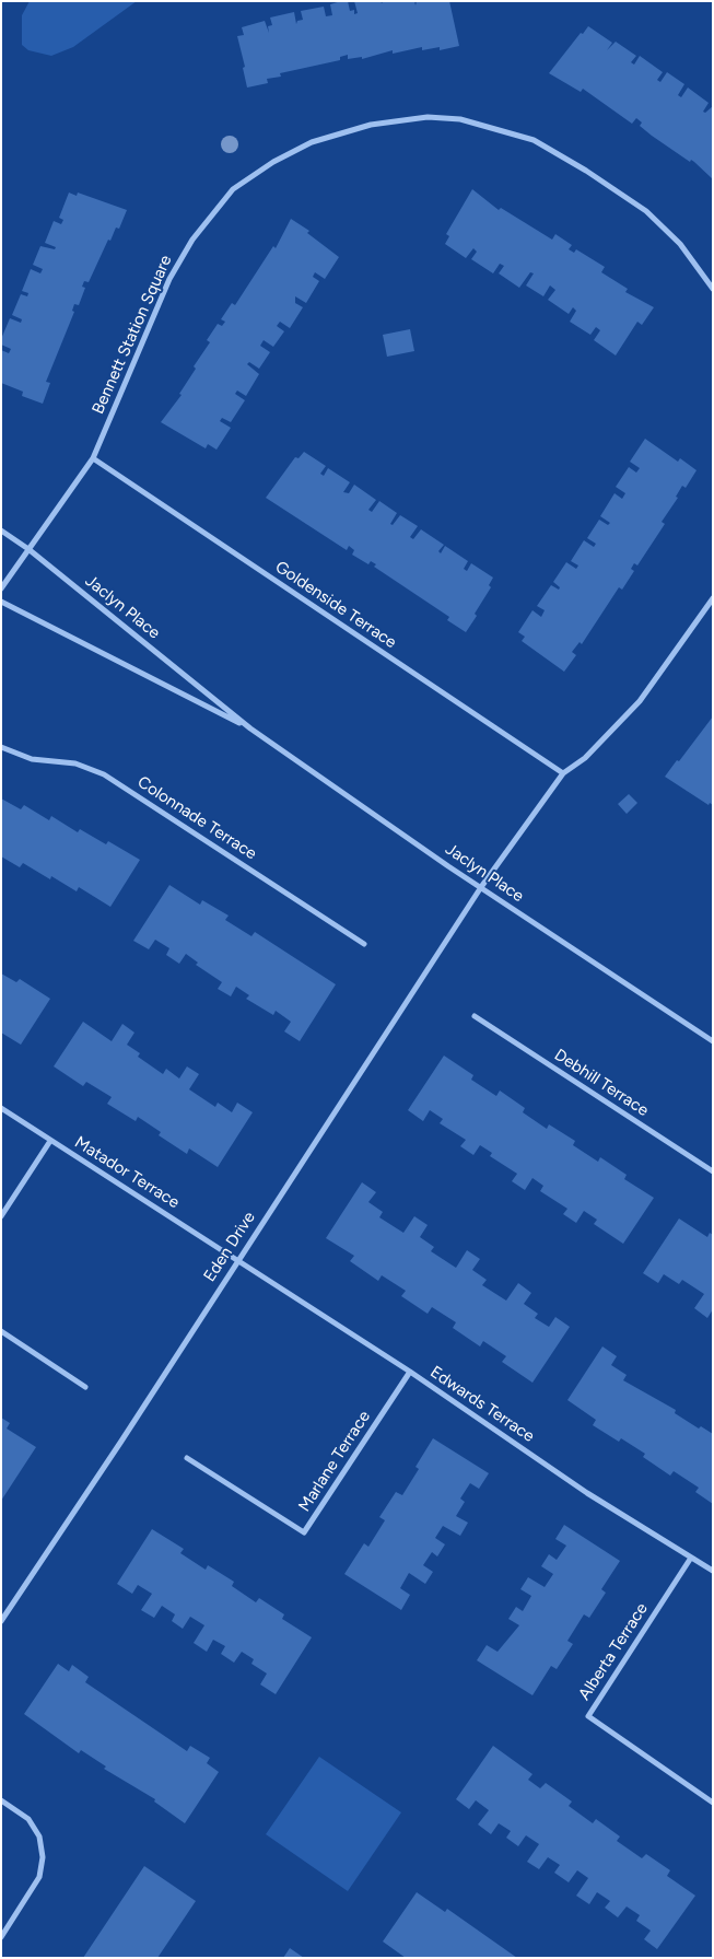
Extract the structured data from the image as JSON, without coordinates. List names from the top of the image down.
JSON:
{
  "streets": {
    "street": [
      "Bennett Station Square",
      "Goldenside Terrace",
      "Jaclyn Place",
      "Colonnade Terrace",
      "Debhill Terrace",
      "Matador Terrace",
      "Eden Drive",
      "Edwards Terrace",
      "Marlane Terrace",
      "Alberta Terrace"
    ]
  },
  "crossings": [
    ["Bennett Station Square", "Goldenside Terrace"],
    ["Bennett Station Square", "Jaclyn Place"],
    ["Jaclyn Place", "Eden Drive"],
    ["Matador Terrace", "Eden Drive"],
    ["Matador Terrace", "Edwards Terrace"],
    ["Eden Drive", "Edwards Terrace"],
    ["Edwards Terrace", "Marlane Terrace"],
    ["Edwards Terrace", "Alberta Terrace"]
  ]
}
